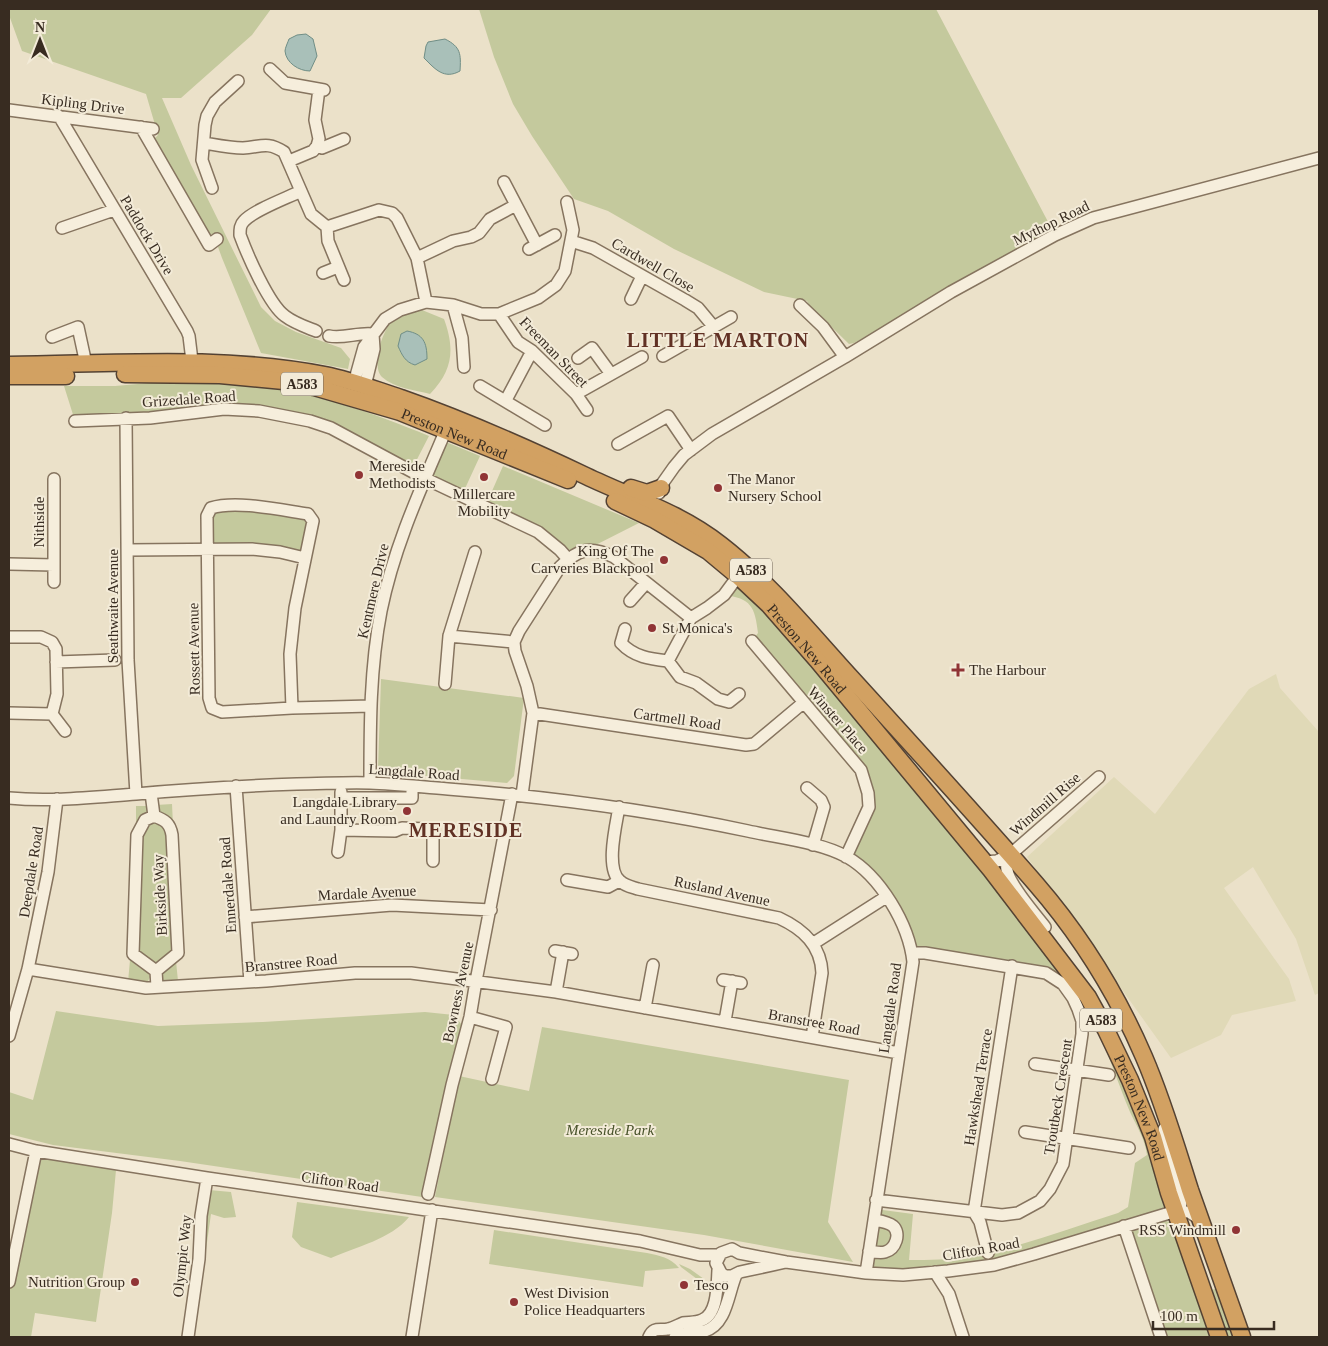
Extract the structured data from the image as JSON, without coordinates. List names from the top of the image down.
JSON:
{
  "streets": {
    "highway": ["A583", "Preston New Road"],
    "street": [
      "Kipling Drive",
      "Mythop Road",
      "Paddock Drive",
      "Cardwell Close",
      "Freeman Street",
      "Grizedale Road",
      "Nithside",
      "Kentmere Drive",
      "Seathwaite Avenue",
      "Rossett Avenue",
      "Cartmell Road",
      "Winster Place",
      "Langdale Road",
      "Windmill Rise",
      "Deepdale Road",
      "Ennerdale Road",
      "Rusland Avenue",
      "Mardale Avenue",
      "Birkside Way",
      "Branstree Road",
      "Bowness Avenue",
      "Hawkshead Terrace",
      "Troutbeck Crescent",
      "Clifton Road",
      "Olympic Way"
    ]
  },
  "crossings": [
    ["Kipling Drive", "Paddock Drive"],
    ["Mythop Road", "A583"],
    ["Mythop Road", "Preston New Road"],
    ["Paddock Drive", "Preston New Road"],
    ["A583", "Preston New Road"],
    ["A583", "Clifton Road"],
    ["Grizedale Road", "Kentmere Drive"],
    ["Grizedale Road", "Seathwaite Avenue"],
    ["Preston New Road", "Kentmere Drive"],
    ["Preston New Road", "Windmill Rise"],
    ["Preston New Road", "Clifton Road"],
    ["Kentmere Drive", "Rossett Avenue"],
    ["Kentmere Drive", "Langdale Road"],
    ["Seathwaite Avenue", "Langdale Road"],
    ["Cartmell Road", "Winster Place"],
    ["Cartmell Road", "Bowness Avenue"],
    ["Winster Place", "Langdale Road"],
    ["Langdale Road", "Deepdale Road"],
    ["Langdale Road", "Ennerdale Road"],
    ["Langdale Road", "Branstree Road"],
    ["Langdale Road", "Bowness Avenue"],
    ["Langdale Road", "Troutbeck Crescent"],
    ["Langdale Road", "Clifton Road"],
    ["Deepdale Road", "Branstree Road"],
    ["Ennerdale Road", "Mardale Avenue"],
    ["Ennerdale Road", "Branstree Road"],
    ["Rusland Avenue", "Branstree Road"],
    ["Mardale Avenue", "Bowness Avenue"],
    ["Branstree Road", "Bowness Avenue"],
    ["Hawkshead Terrace", "Troutbeck Crescent"],
    ["Clifton Road", "Olympic Way"]
  ],
  "districts": ["LITTLE MARTON", "MERESIDE"],
  "parks": ["Mereside Park"],
  "places": {
    "other": [
      "Mereside Methodists",
      "Millercare Mobility",
      "The Manor Nursery School",
      "King Of The Carveries Blackpool",
      "St Monica's",
      "Langdale Library and Laundry Room",
      "RSS Windmill",
      "Nutrition Group",
      "Tesco",
      "West Division Police Headquarters"
    ],
    "health": ["The Harbour"]
  },
  "scale_bar": "100 m",
  "north": "top"
}
